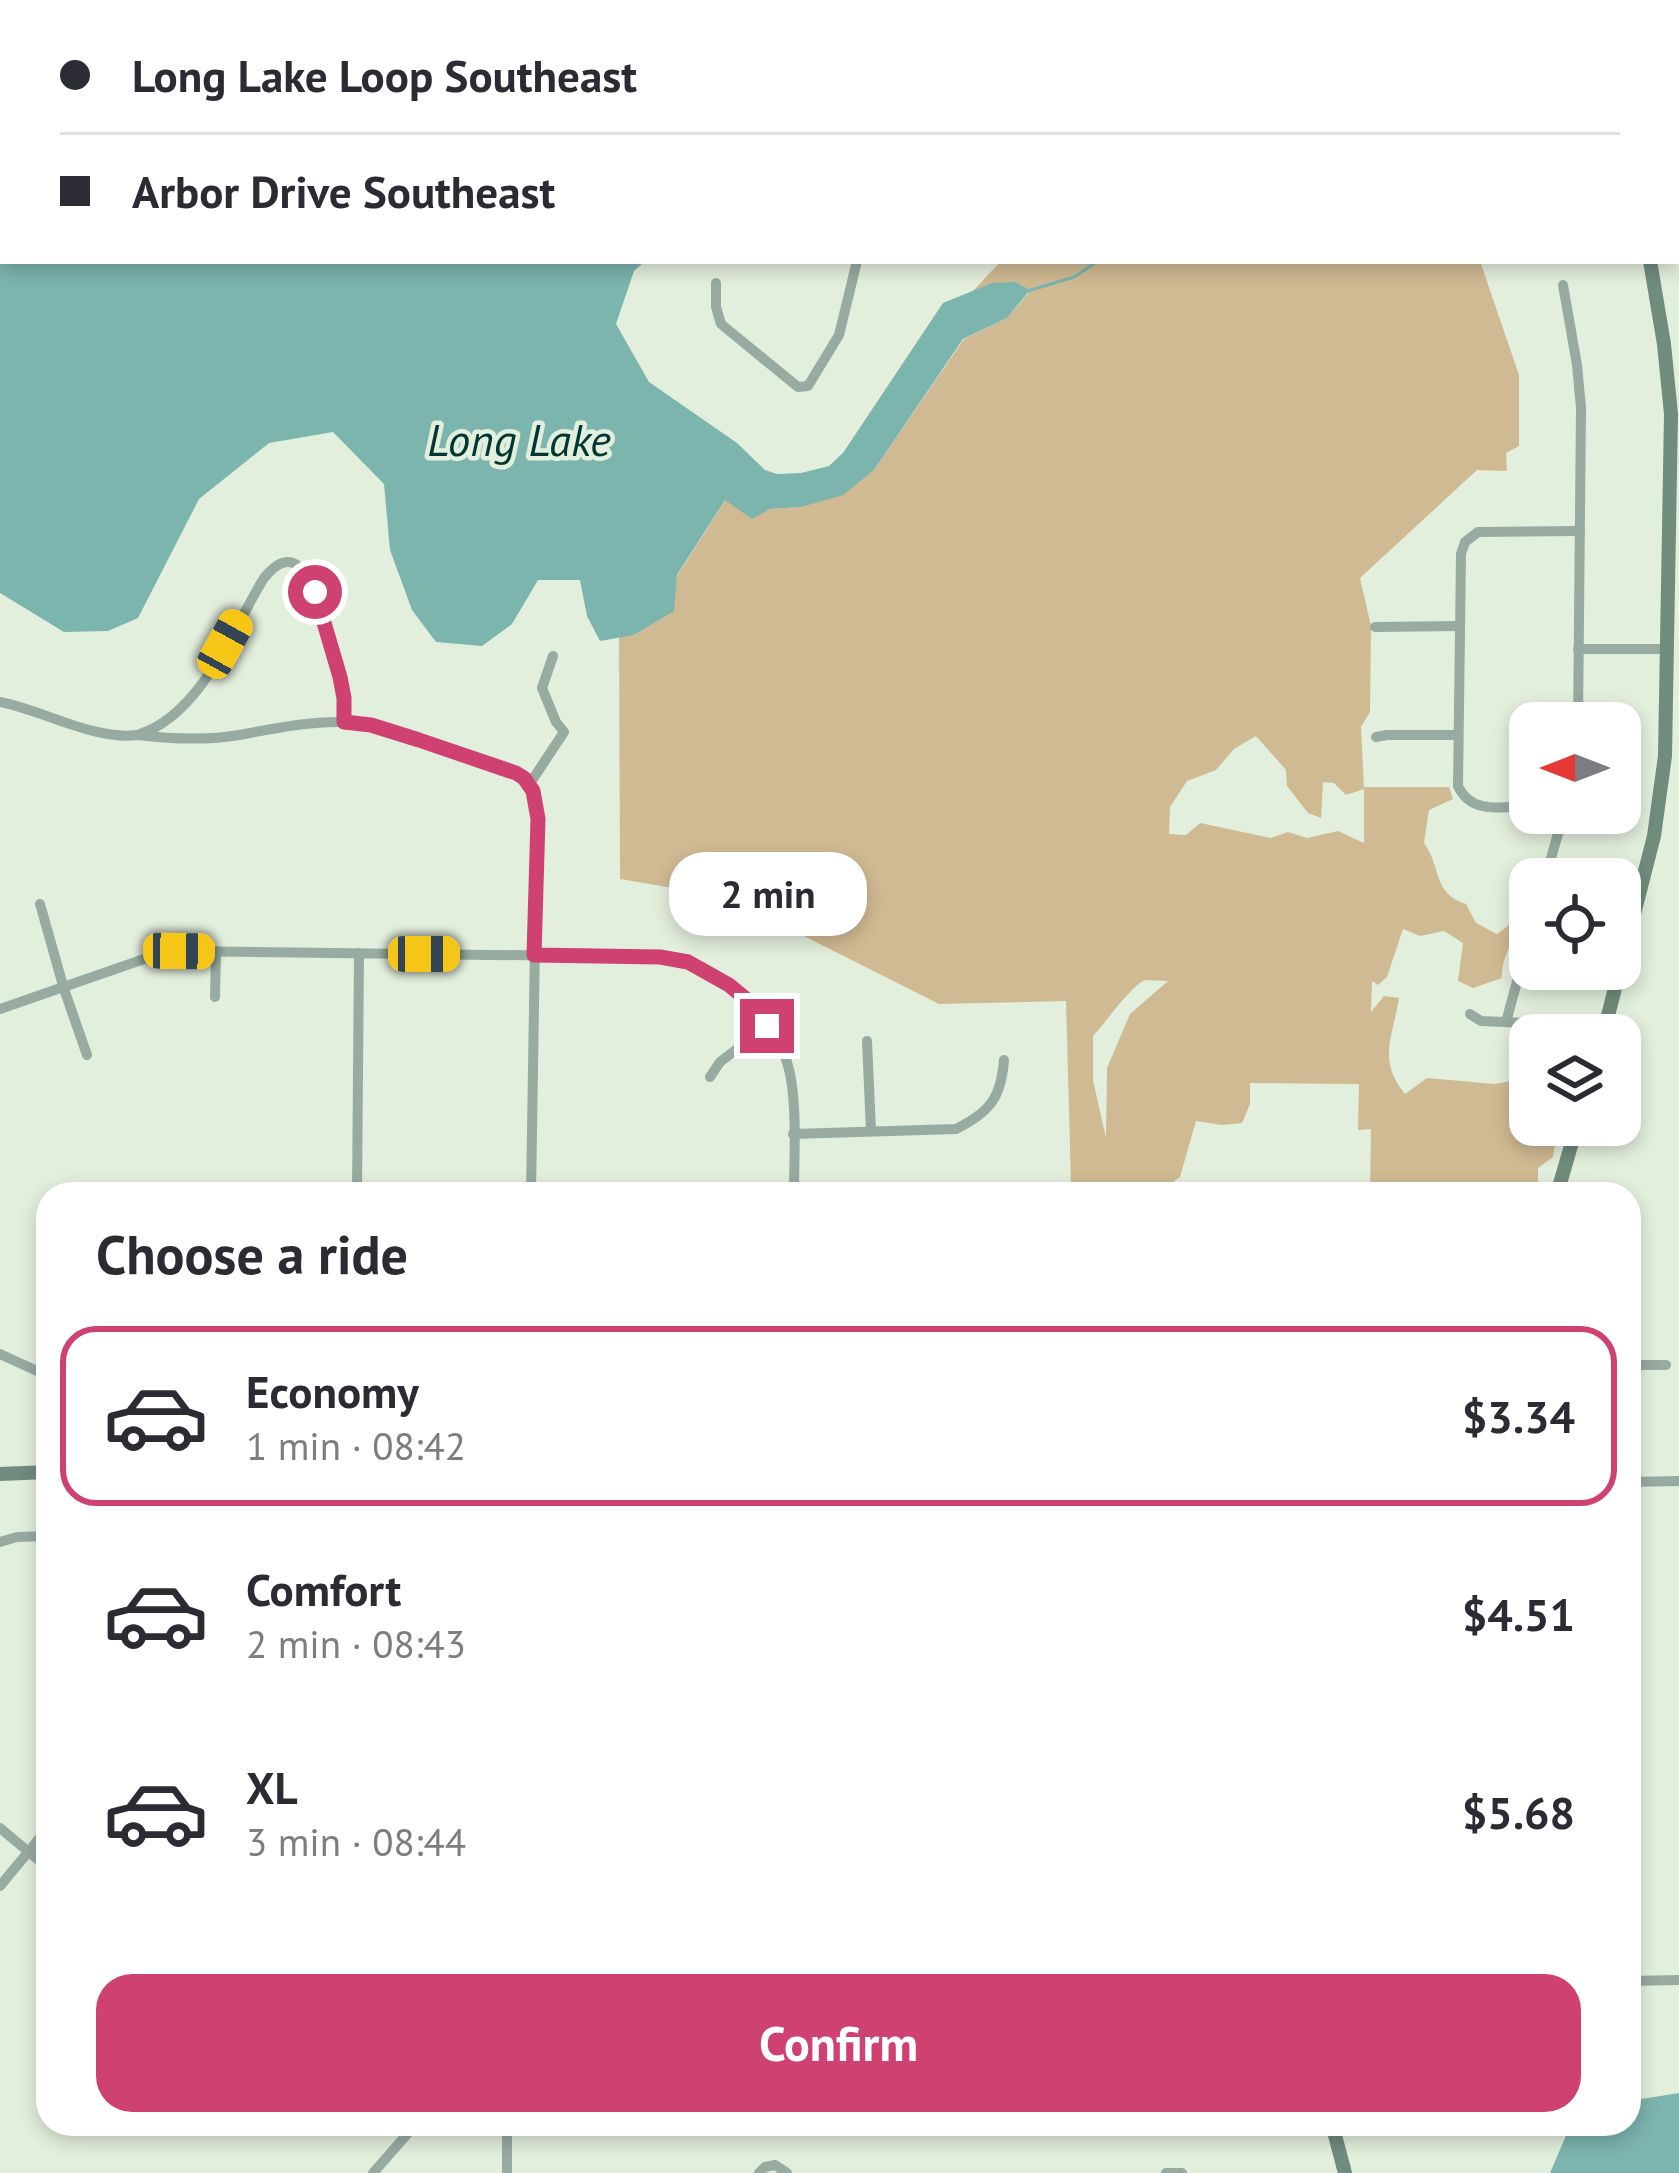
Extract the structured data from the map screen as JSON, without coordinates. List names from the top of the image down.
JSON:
{
  "water": ["Long Lake"],
  "north": "left",
  "page": {
    "banner": ["Long Lake Loop Southeast", "Arbor Drive Southeast"],
    "bubble": "2 min",
    "heading": "Choose a ride",
    "list": [
      {
        "name": "Economy",
        "note": "1 min · 08:42",
        "value": "$3.34"
      },
      {
        "name": "Comfort",
        "note": "2 min · 08:43",
        "value": "$4.51"
      },
      {
        "name": "XL",
        "note": "3 min · 08:44",
        "value": "$5.68"
      }
    ],
    "buttons": "Confirm"
  }
}
